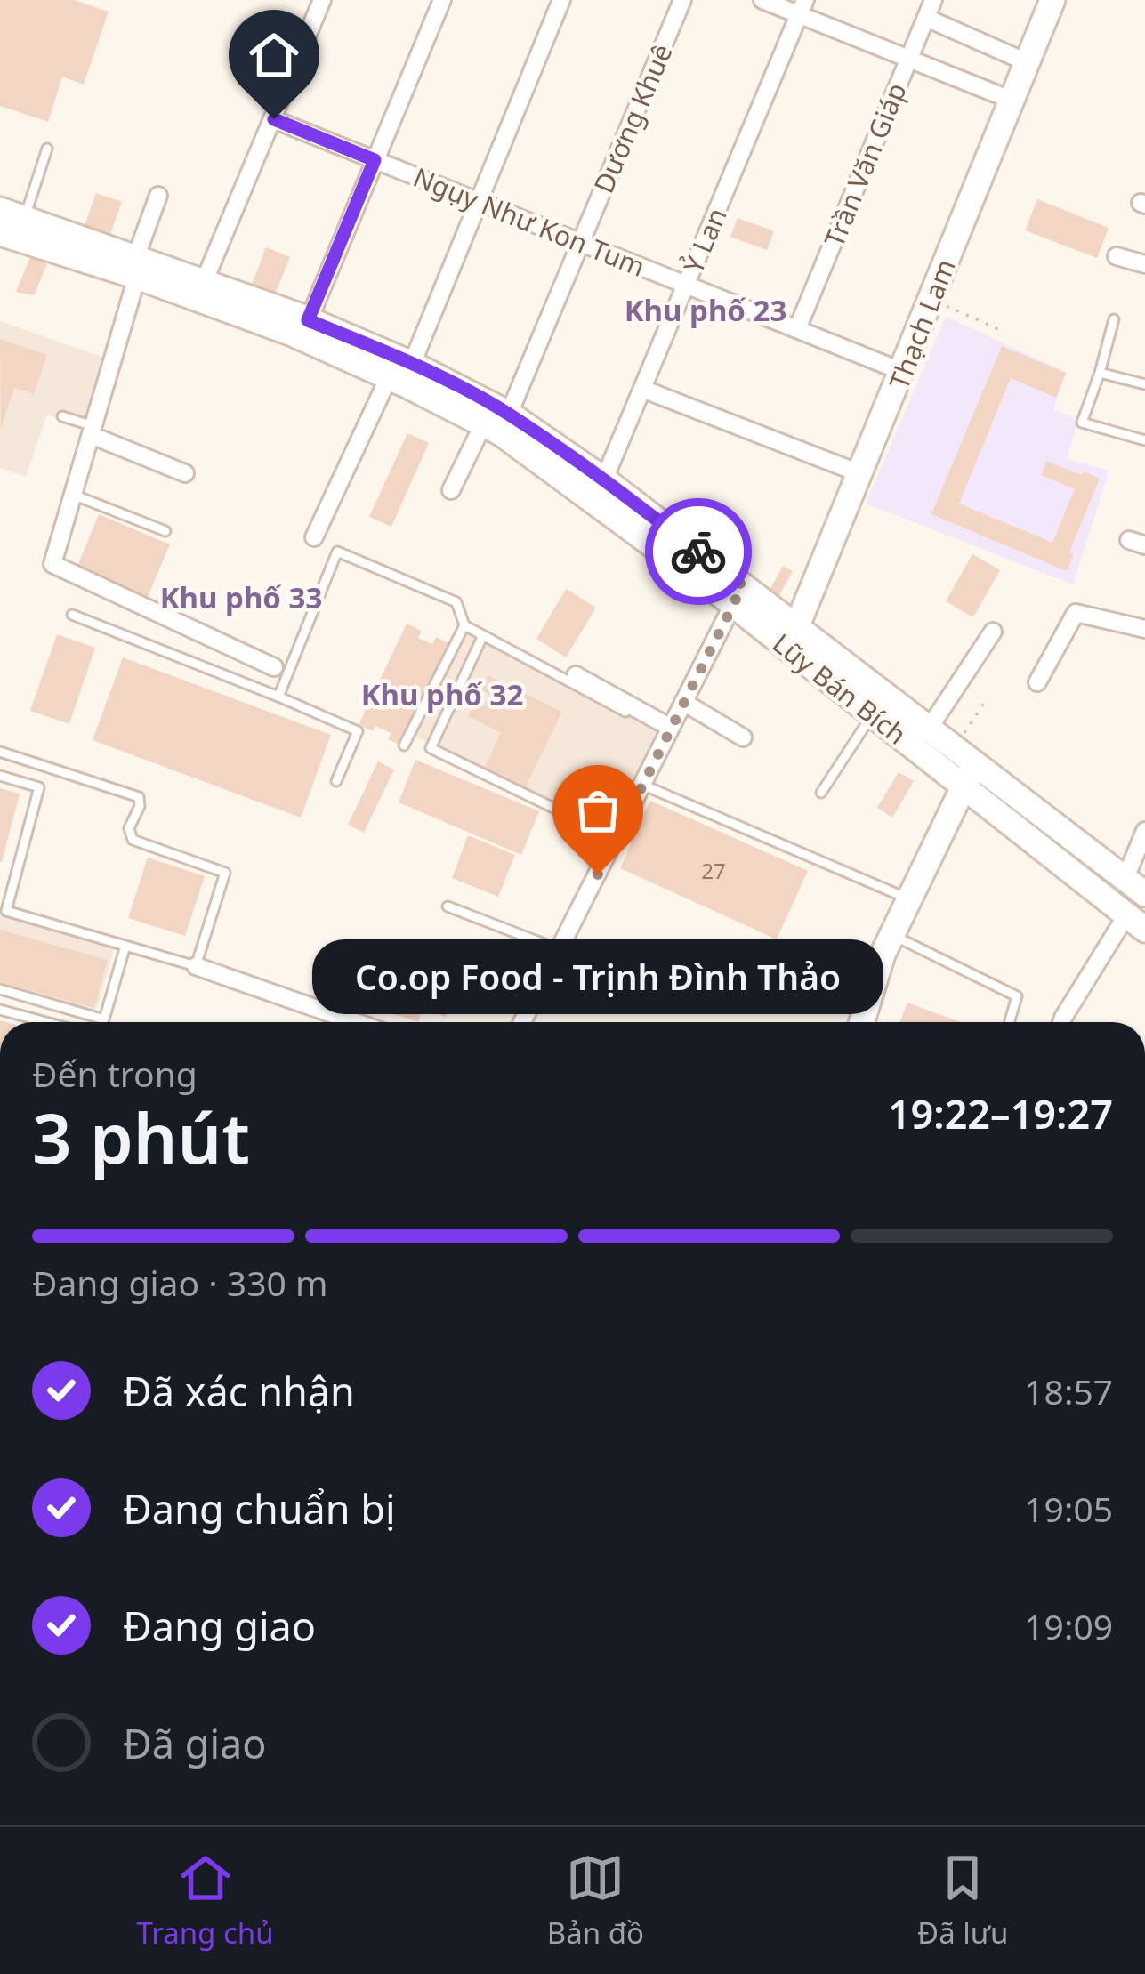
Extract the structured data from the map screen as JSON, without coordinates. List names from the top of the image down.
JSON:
{
  "streets": {
    "main road": ["Thạch Lam", "Lũy Bán Bích"],
    "street": [
      "Dương Khuê",
      "Trần Văn Giáp",
      "Ngụy Như Kon Tum",
      "Ỷ Lan"
    ]
  },
  "crossings": [
    ["Dương Khuê", "Ngụy Như Kon Tum"],
    ["Dương Khuê", "Lũy Bán Bích"],
    ["Trần Văn Giáp", "Ngụy Như Kon Tum"],
    ["Ngụy Như Kon Tum", "Ỷ Lan"],
    ["Ngụy Như Kon Tum", "Thạch Lam"],
    ["Ỷ Lan", "Lũy Bán Bích"],
    ["Thạch Lam", "Lũy Bán Bích"]
  ],
  "districts": ["Khu phố 23", "Khu phố 33", "Khu phố 32"],
  "places": ["Co.op Food - Trịnh Đình Thảo"],
  "house_numbers": ["27"],
  "page": {
    "bubble": "Co.op Food - Trịnh Đình Thảo",
    "heading": ["3 phút", "Đến trong", "19:22–19:27"],
    "bar": "Đang giao · 330 m",
    "list": [
      ["Đã xác nhận", "18:57"],
      ["Đang chuẩn bị", "19:05"],
      ["Đang giao", "19:09"],
      "Đã giao"
    ],
    "tabs": ["Trang chủ", "Bản đồ", "Đã lưu"]
  }
}
